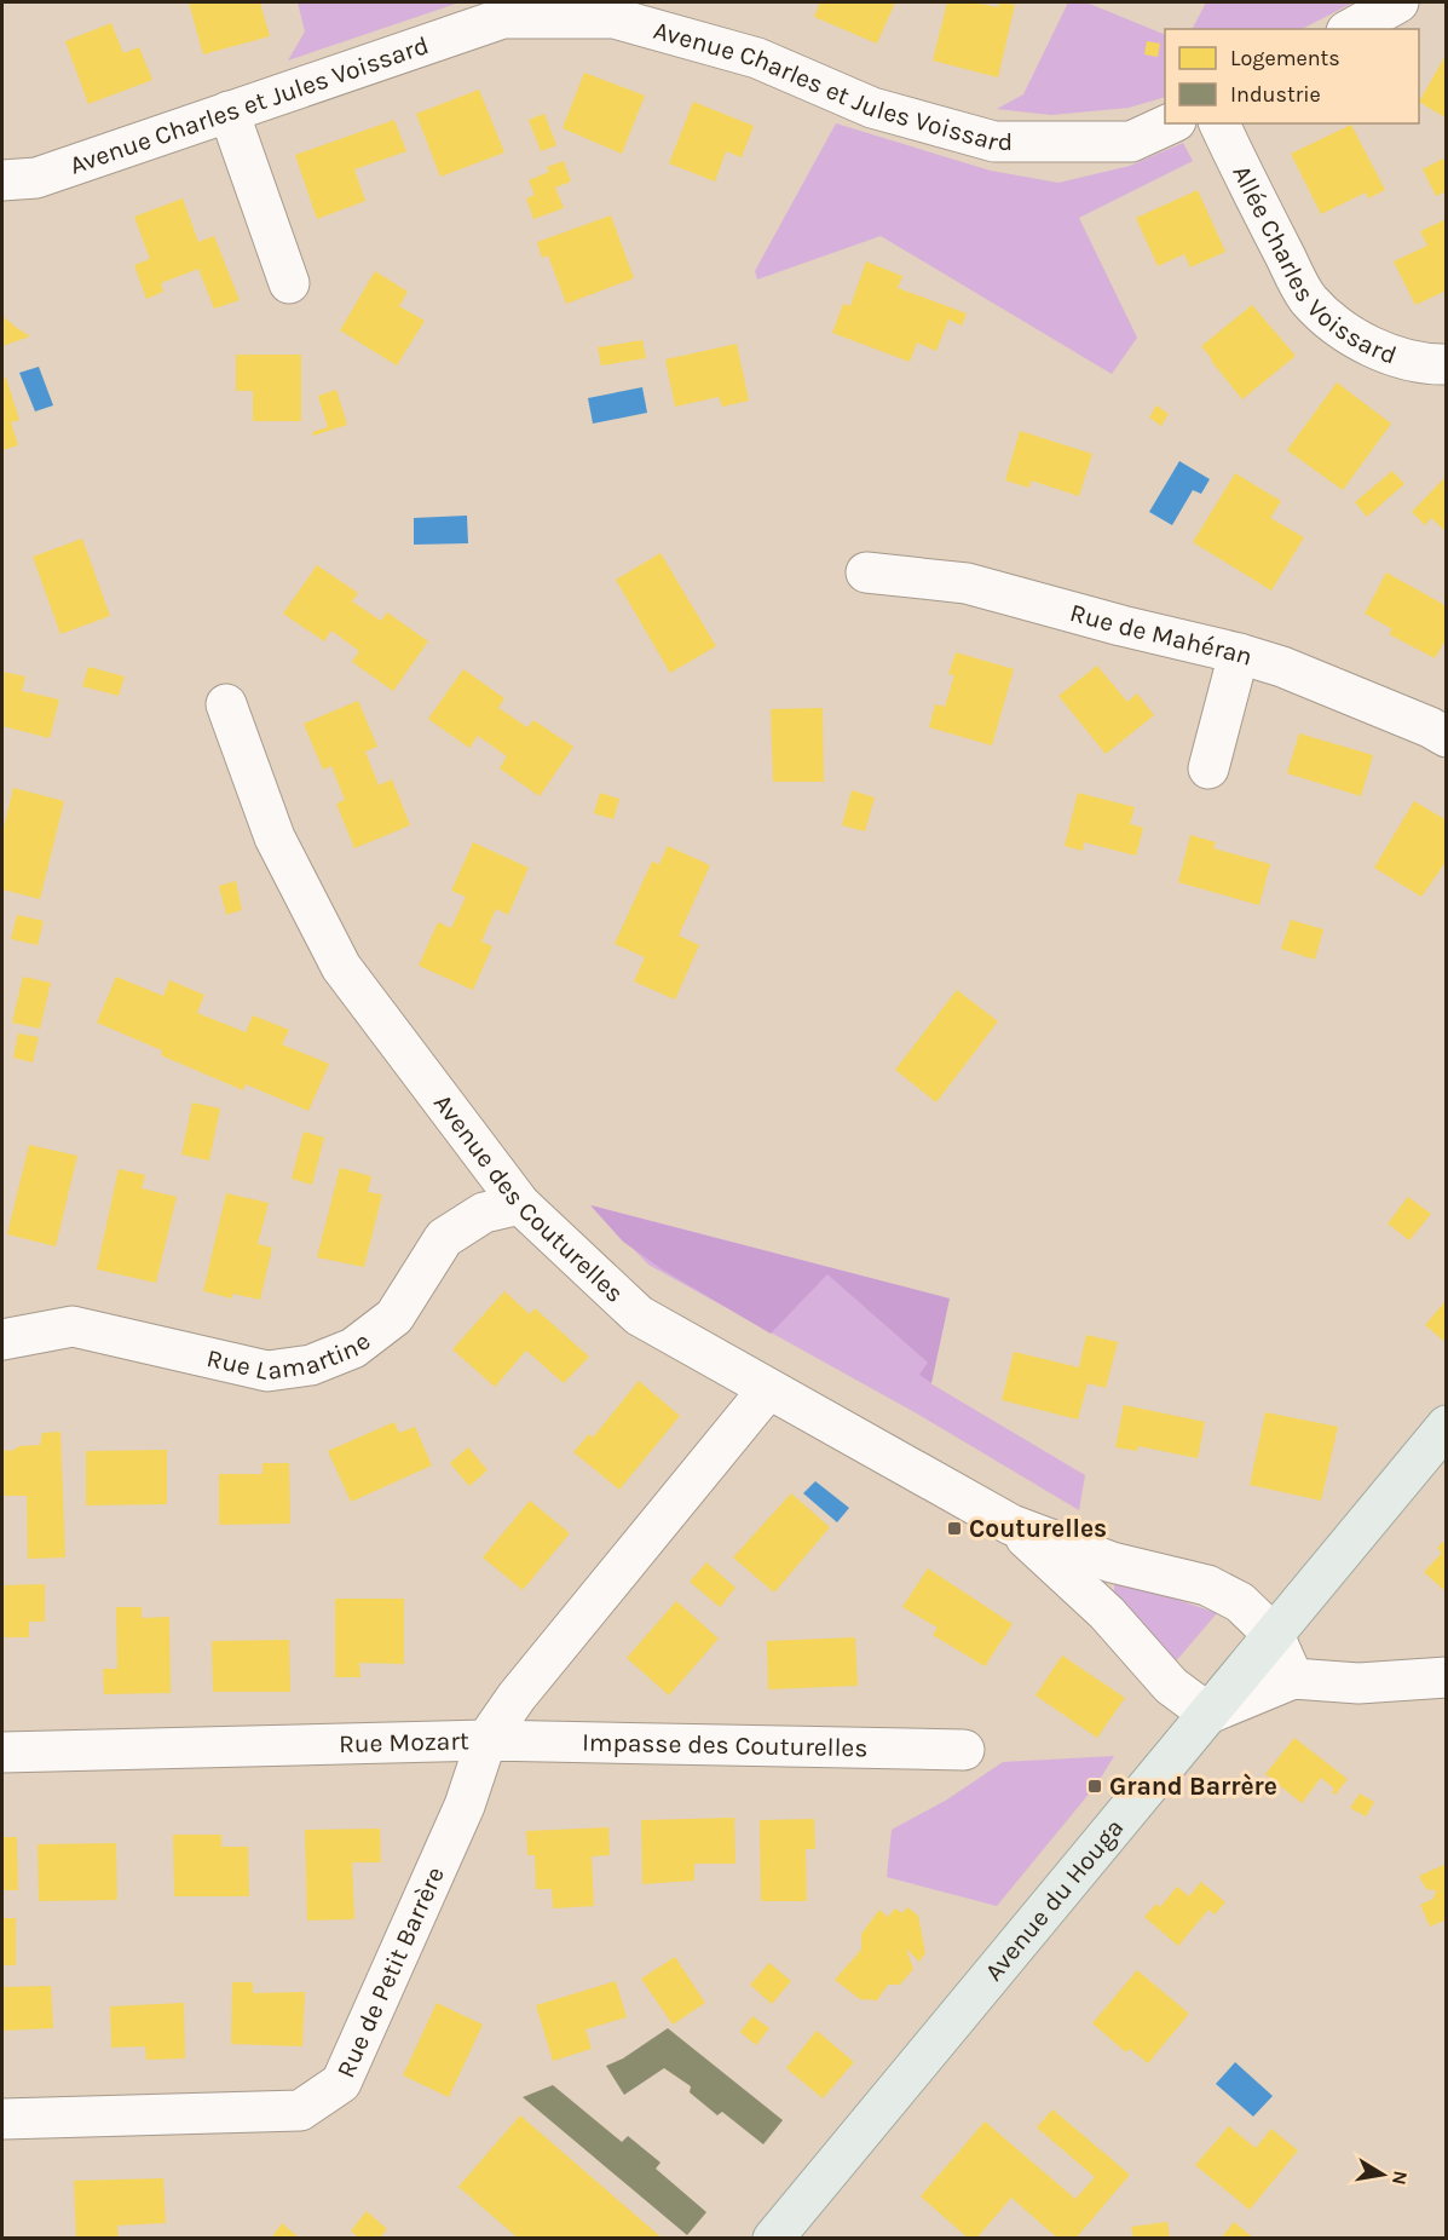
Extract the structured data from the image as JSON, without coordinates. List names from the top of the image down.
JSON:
{
  "streets": {
    "main road": ["Avenue du Houga"],
    "street": [
      "Avenue Charles et Jules Voissard",
      "Allée Charles Voissard",
      "Rue de Mahéran",
      "Avenue des Couturelles",
      "Rue Lamartine",
      "Rue Mozart",
      "Impasse des Couturelles",
      "Rue de Petit Barrère"
    ]
  },
  "crossings": [
    ["Avenue des Couturelles", "Rue Lamartine"],
    ["Avenue des Couturelles", "Rue Mozart"],
    ["Avenue des Couturelles", "Avenue du Houga"],
    ["Rue Mozart", "Impasse des Couturelles"],
    ["Rue Mozart", "Rue de Petit Barrère"],
    ["Impasse des Couturelles", "Rue de Petit Barrère"]
  ],
  "places": {
    "transit": ["Couturelles", "Grand Barrère"]
  },
  "legend": ["Logements", "Industrie"],
  "north": "right"
}
